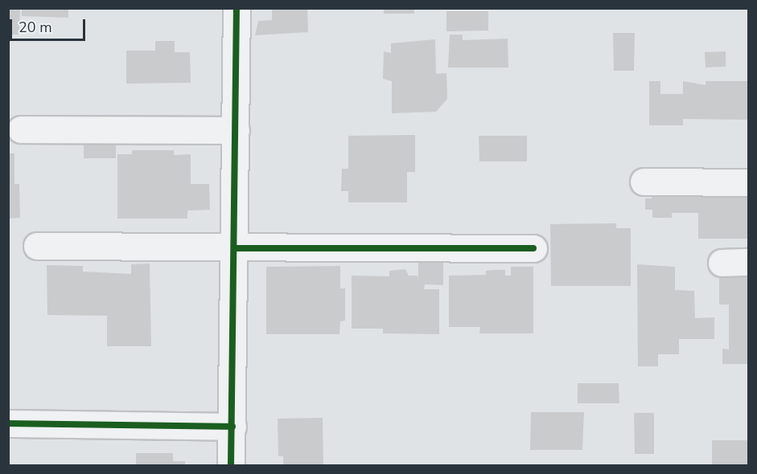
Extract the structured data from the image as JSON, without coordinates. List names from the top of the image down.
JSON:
{
  "scale_bar": "20 m"
}
